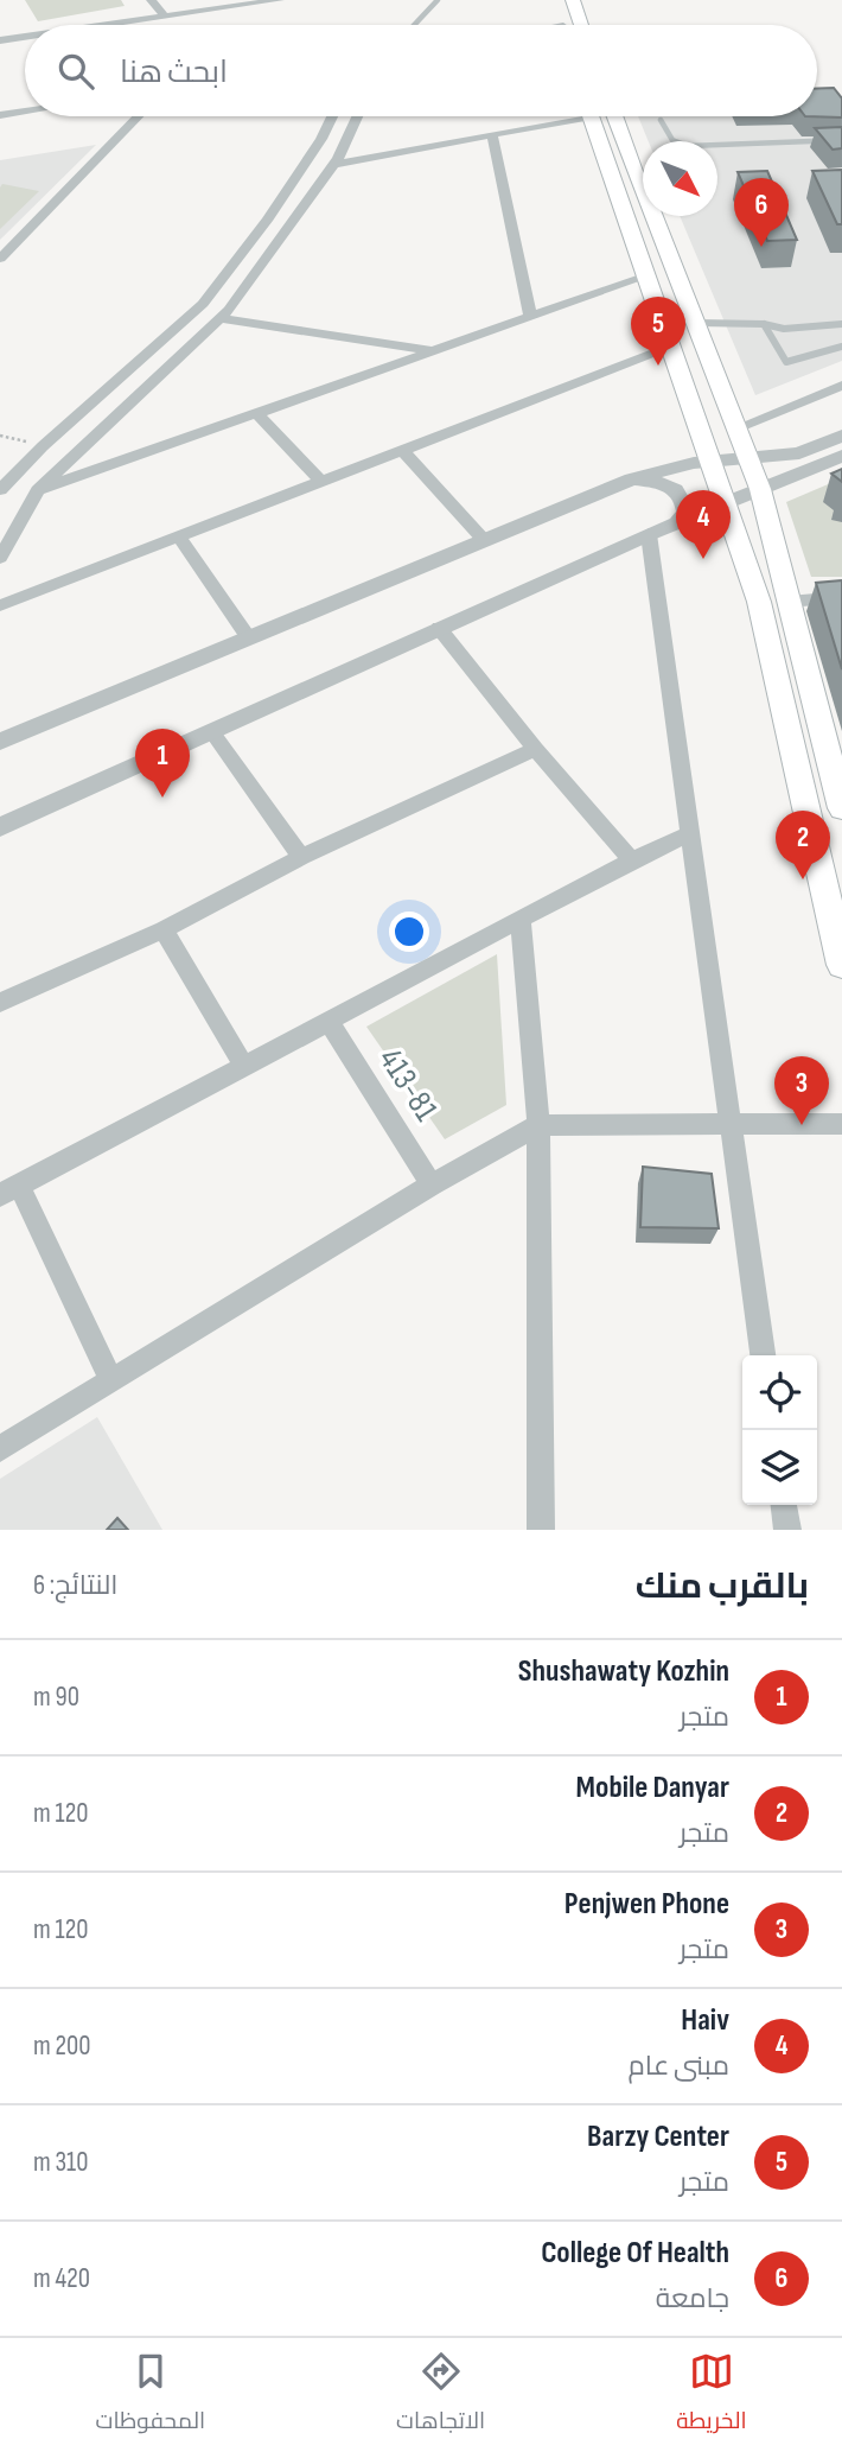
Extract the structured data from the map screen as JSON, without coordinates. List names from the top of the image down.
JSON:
{
  "streets": {
    "street": ["413-81"]
  },
  "north": "bottom right",
  "page": {
    "search": "ابحث هنا",
    "pins": [
      "6",
      "5",
      "4",
      "1",
      "2",
      "3"
    ],
    "heading": ["بالقرب منك", "النتائج: 6"],
    "list": [
      {
        "mark": "1",
        "name": "Shushawaty Kozhin",
        "note": "متجر",
        "value": "90 m"
      },
      {
        "mark": "2",
        "name": "Mobile Danyar",
        "note": "متجر",
        "value": "120 m"
      },
      {
        "mark": "3",
        "name": "Penjwen Phone",
        "note": "متجر",
        "value": "120 m"
      },
      {
        "mark": "4",
        "name": "Haiv",
        "note": "مبنى عام",
        "value": "200 m"
      },
      {
        "mark": "5",
        "name": "Barzy Center",
        "note": "متجر",
        "value": "310 m"
      },
      {
        "mark": "6",
        "name": "College Of Health",
        "note": "جامعة",
        "value": "420 m"
      }
    ],
    "nav": ["الخريطة", "الاتجاهات", "المحفوظات"]
  }
}
